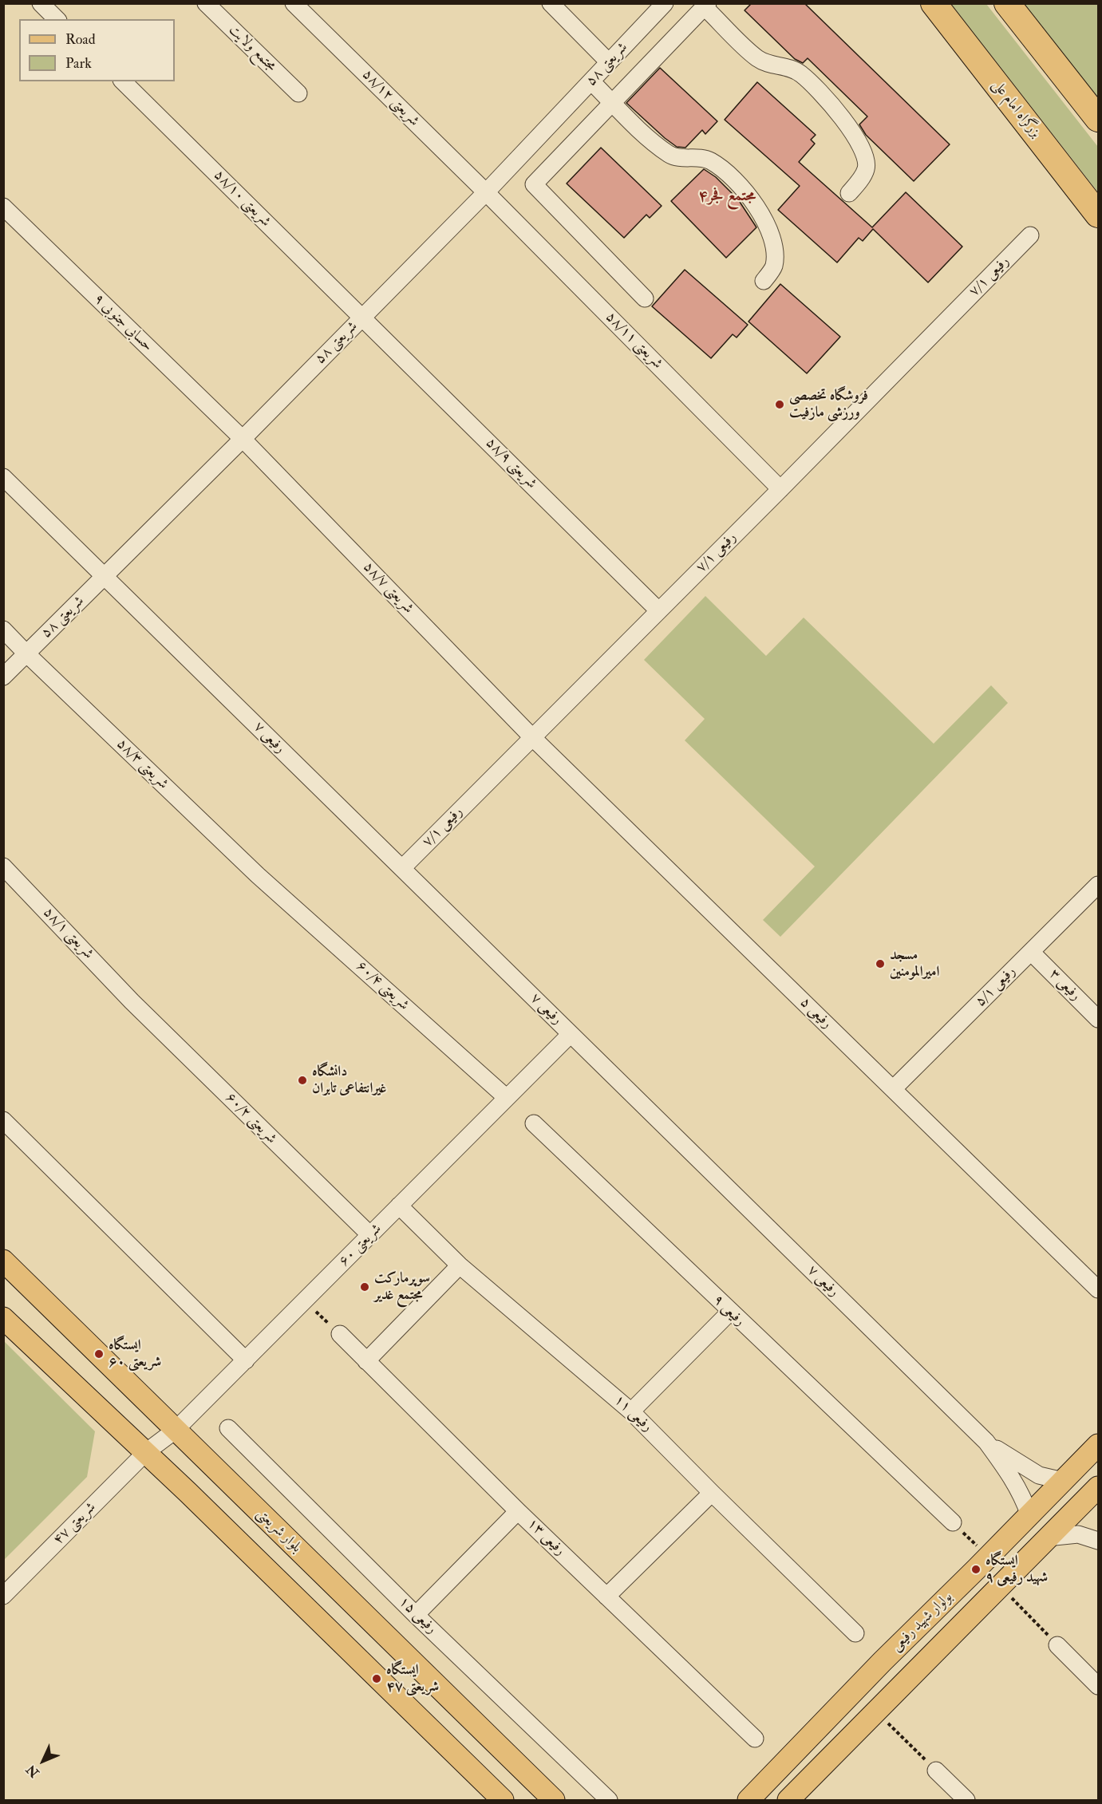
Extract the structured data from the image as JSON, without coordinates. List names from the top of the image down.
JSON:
{
  "streets": {
    "highway": ["بزرگراه امام علی"],
    "main road": ["بلوار شریعتی", "بولوار شهید رفیعی"],
    "street": [
      "مجتمع ولایت",
      "شریعتی ۵۸",
      "شریعتی ۵۸/۱۲",
      "شریعتی ۵۸/۱۰",
      "رفیعی ۷/۱",
      "حسابی جنوبی ۹",
      "شریعتی ۵۸/۱۱",
      "شریعتی ۵۸/۹",
      "شریعتی ۵۸/۷",
      "رفیعی ۷",
      "شریعتی ۵۸/۳",
      "شریعتی ۵۸/۱",
      "رفیعی ۳",
      "شریعتی ۶۰/۴",
      "رفیعی ۵/۱",
      "رفیعی ۵",
      "شریعتی ۶۰/۲",
      "شریعتی ۶۰",
      "رفیعی ۹",
      "رفیعی ۱۱",
      "شریعتی ۴۷",
      "رفیعی ۱۳",
      "رفیعی ۱۵"
    ]
  },
  "crossings": [
    ["شریعتی ۵۸", "شریعتی ۵۸/۱۲"],
    ["شریعتی ۵۸", "شریعتی ۵۸/۱۰"],
    ["شریعتی ۵۸", "حسابی جنوبی ۹"],
    ["شریعتی ۵۸", "شریعتی ۵۸/۱۱"],
    ["شریعتی ۵۸", "شریعتی ۵۸/۹"],
    ["شریعتی ۵۸", "شریعتی ۵۸/۷"],
    ["شریعتی ۵۸", "رفیعی ۷"],
    ["شریعتی ۵۸", "شریعتی ۵۸/۳"],
    ["شریعتی ۵۸/۱۲", "شریعتی ۵۸/۱۱"],
    ["شریعتی ۵۸/۱۰", "شریعتی ۵۸/۹"],
    ["رفیعی ۷/۱", "شریعتی ۵۸/۱۱"],
    ["رفیعی ۷/۱", "شریعتی ۵۸/۹"],
    ["رفیعی ۷/۱", "شریعتی ۵۸/۷"],
    ["رفیعی ۷/۱", "رفیعی ۷"],
    ["رفیعی ۷/۱", "رفیعی ۵"],
    ["حسابی جنوبی ۹", "شریعتی ۵۸/۷"],
    ["شریعتی ۵۸/۷", "رفیعی ۵"],
    ["رفیعی ۷", "شریعتی ۶۰"],
    ["شریعتی ۵۸/۳", "شریعتی ۶۰/۴"],
    ["شریعتی ۵۸/۱", "شریعتی ۶۰/۲"],
    ["رفیعی ۳", "رفیعی ۵/۱"],
    ["شریعتی ۶۰/۴", "شریعتی ۶۰"],
    ["رفیعی ۵/۱", "رفیعی ۵"],
    ["شریعتی ۶۰/۲", "شریعتی ۶۰"],
    ["شریعتی ۶۰", "رفیعی ۱۱"],
    ["شریعتی ۶۰", "شریعتی ۴۷"],
    ["شریعتی ۶۰", "بلوار شریعتی"]
  ],
  "districts": ["مجتمع فجر۴"],
  "places": [
    "فروشگاه تخصصی ورزشی مازفیت",
    "مسجد امیرالمومنین",
    "دانشگاه غیرانتفاعی تابران",
    "سوپرمارکت مجتمع غدیر",
    "ایستگاه شریعتی ۶۰",
    "ایستگاه شهید رفیعی ۹",
    "ایستگاه شریعتی ۴۷"
  ],
  "legend": ["Road", "Park"],
  "north": "bottom left"
}
